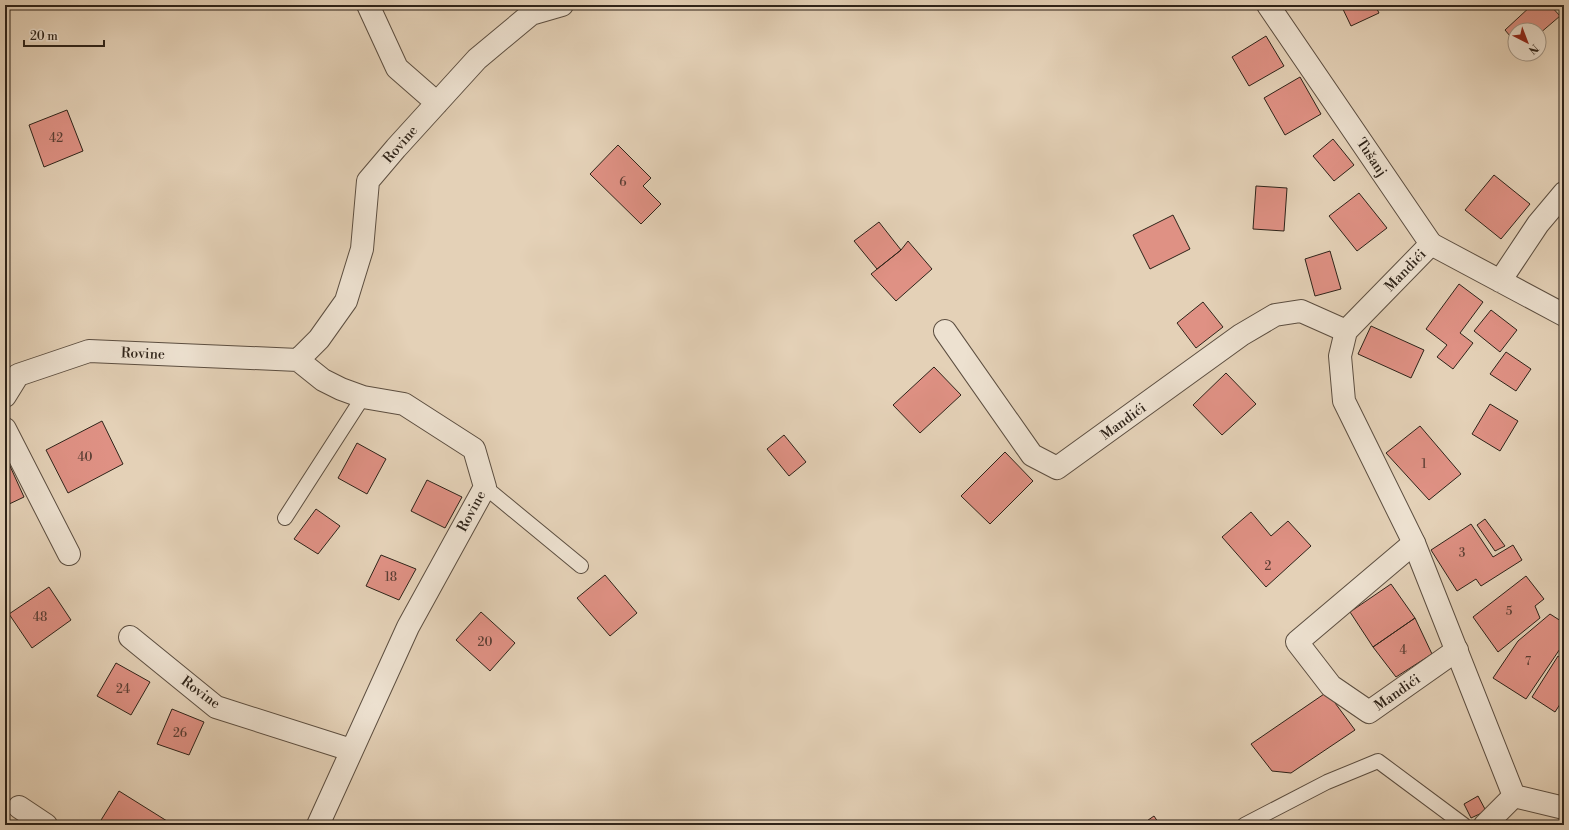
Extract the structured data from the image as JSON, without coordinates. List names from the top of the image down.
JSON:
{
  "streets": {
    "street": ["Rovine", "Tušanj", "Mandići"]
  },
  "crossings": [
    ["Tušanj", "Mandići"]
  ],
  "house_numbers": [
    "42",
    "6",
    "40",
    "1",
    "3",
    "2",
    "18",
    "5",
    "48",
    "20",
    "4",
    "7",
    "24",
    "26"
  ],
  "scale_bar": "20 m",
  "north": "bottom right"
}
